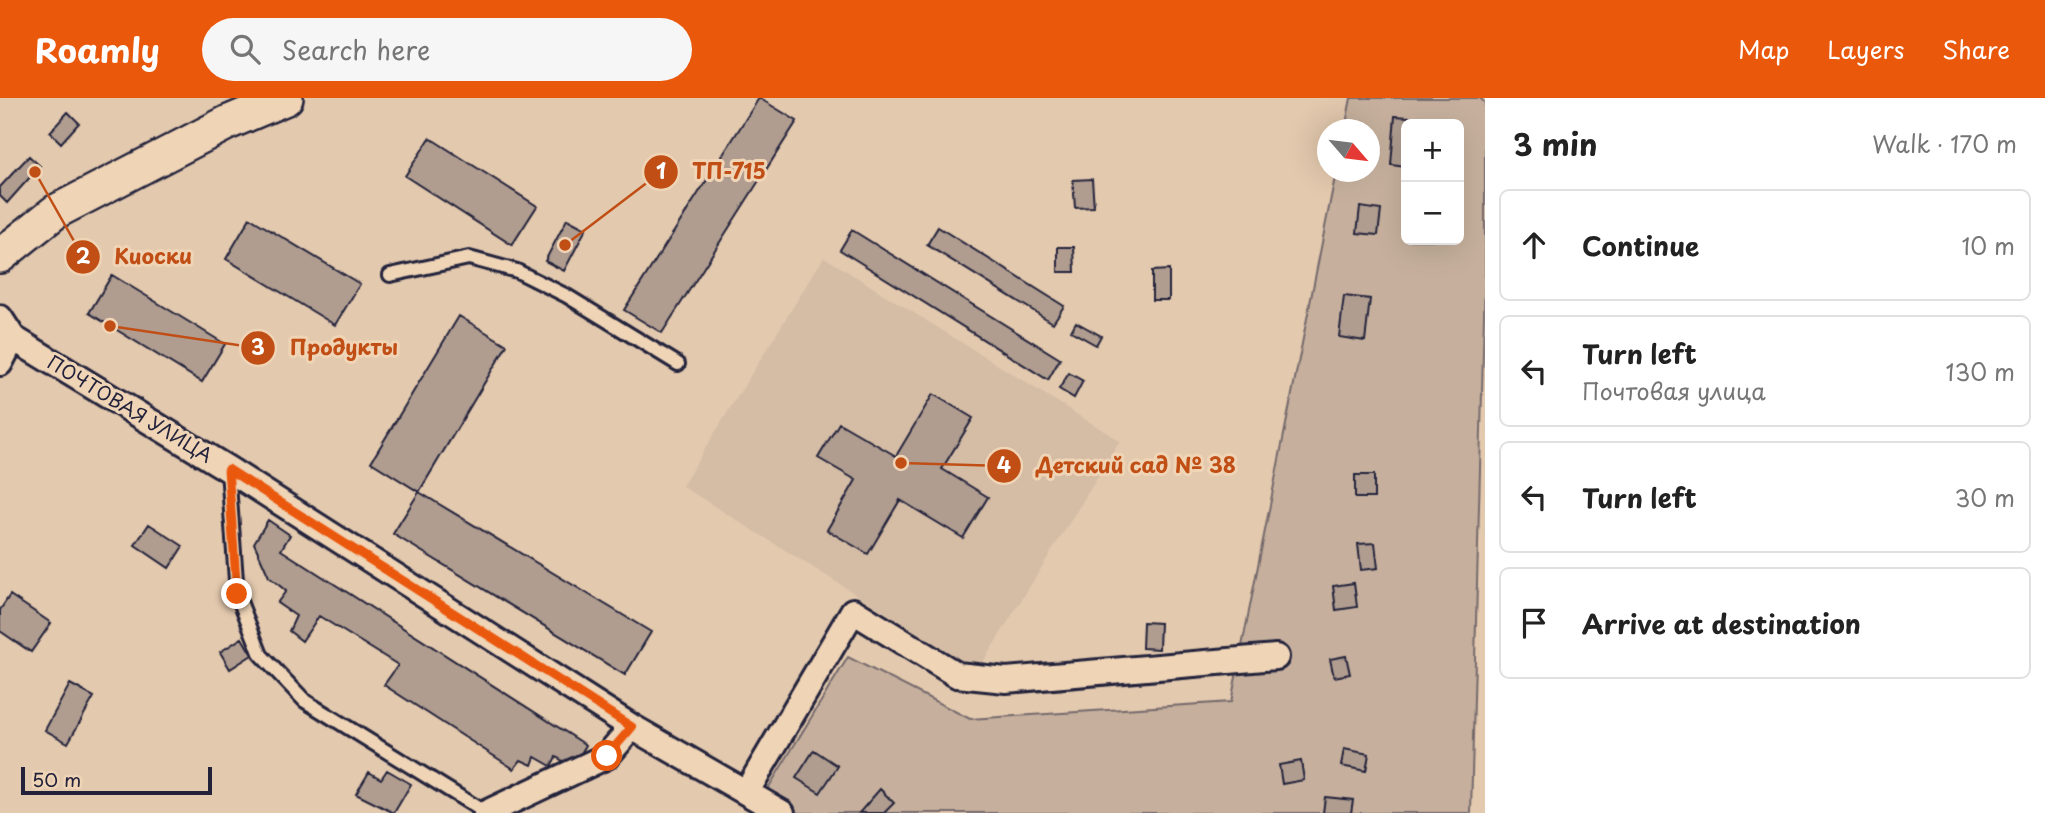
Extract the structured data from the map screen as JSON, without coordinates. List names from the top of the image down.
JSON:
{
  "streets": {
    "street": ["ПОЧТОВАЯ УЛИЦА"]
  },
  "places": [
    "Киоски",
    "ТП-715",
    "Продукты",
    "Детский сад № 38"
  ],
  "scale_bar": "50 m",
  "north": "bottom right",
  "page": {
    "header": "Roamly",
    "search": "Search here",
    "nav": ["Map", "Layers", "Share"],
    "heading": ["3 min", "Walk · 170 m"],
    "map_buttons": ["+", "−"],
    "list": [
      ["Continue", "10 m"],
      ["Turn left", "Почтовая улица", "130 m"],
      ["Turn left", "30 m"],
      "Arrive at destination"
    ],
    "scale": "50 m"
  }
}
